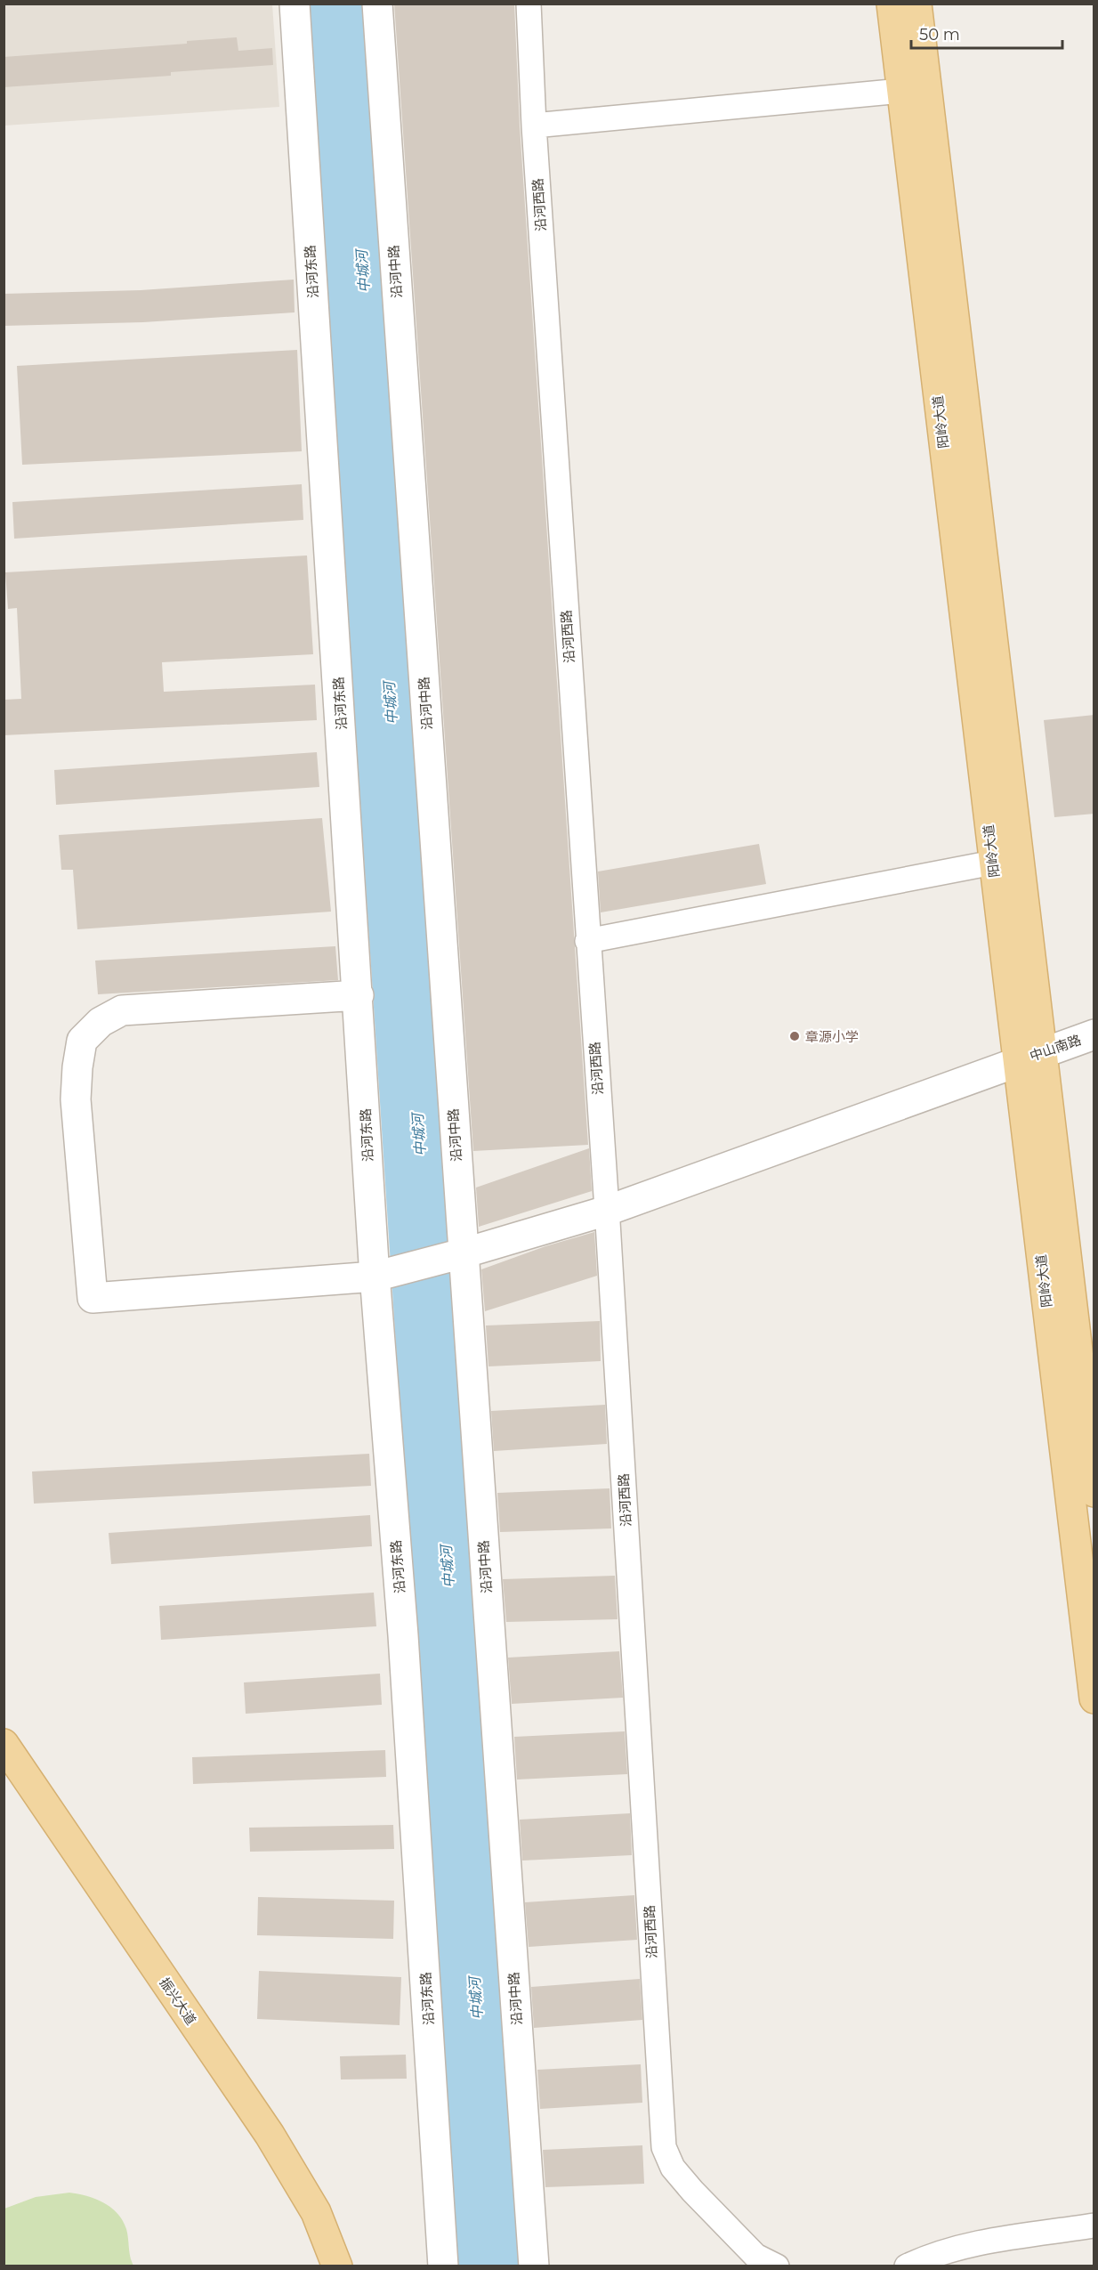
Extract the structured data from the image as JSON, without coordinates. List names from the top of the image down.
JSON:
{
  "streets": {
    "main road": ["阳岭大道", "振兴大道"],
    "street": [
      "沿河西路",
      "沿河东路",
      "沿河中路",
      "中山南路"
    ]
  },
  "crossings": [
    ["沿河西路", "中山南路"],
    ["沿河东路", "中山南路"],
    ["沿河中路", "中山南路"],
    ["阳岭大道", "中山南路"]
  ],
  "water": ["中城河"],
  "places": ["章源小学"],
  "scale_bar": "50 m"
}
